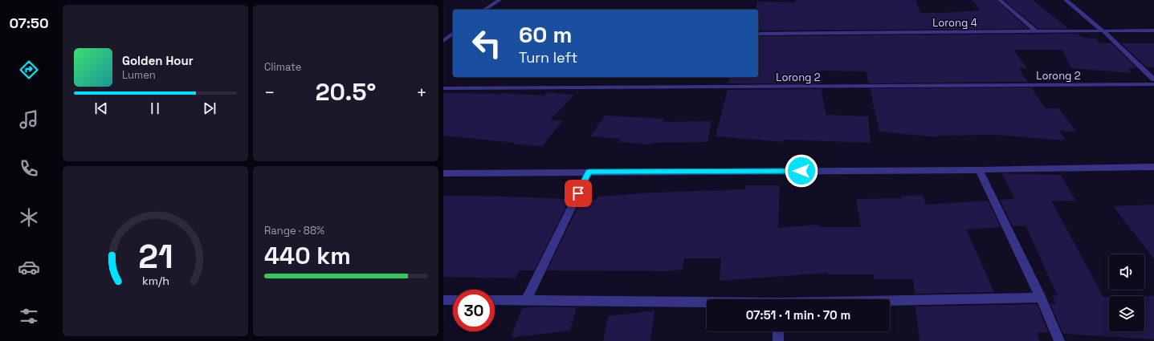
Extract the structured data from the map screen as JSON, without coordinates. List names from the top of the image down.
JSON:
{
  "streets": {
    "street": ["Lorong 4", "Lorong 2"]
  },
  "page": {
    "tabs": "07:50",
    "tile": [
      "Climate",
      ["Range · 88%", "440 km"]
    ],
    "turn": ["60 m", "Turn left"],
    "song": ["Golden Hour", "Lumen"],
    "heat": ["−", "20.5°", "+"],
    "limit": "30",
    "trip": "07:51 · 1 min · 70 m",
    "gauge": ["21", "km/h"]
  }
}
